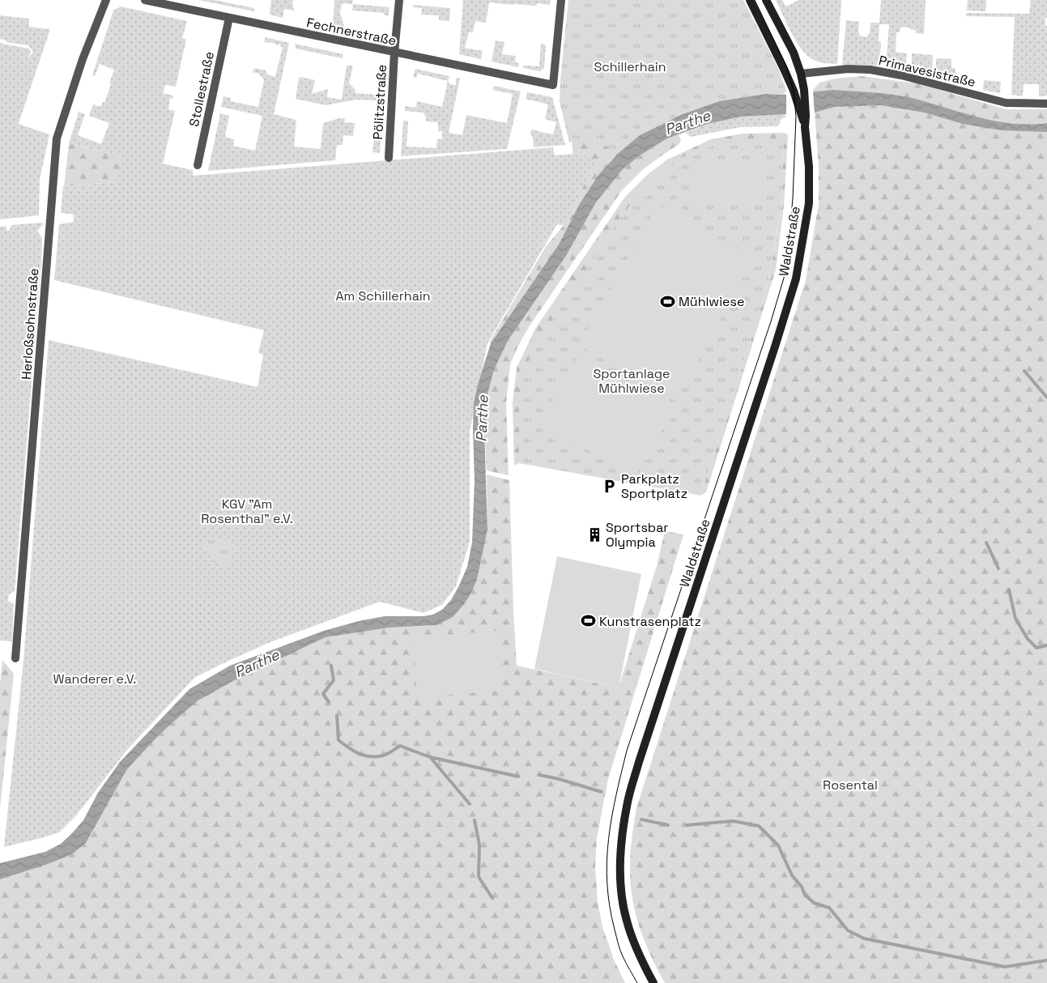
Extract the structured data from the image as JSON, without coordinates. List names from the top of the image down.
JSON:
{
  "streets": {
    "main road": ["Waldstraße"],
    "street": [
      "Fechnerstraße",
      "Primavesistraße",
      "Stollestraße",
      "Pölitzstraße",
      "Herloßsohnstraße"
    ]
  },
  "crossings": [
    ["Fechnerstraße", "Stollestraße"],
    ["Fechnerstraße", "Pölitzstraße"],
    ["Primavesistraße", "Waldstraße"]
  ],
  "water": ["Parthe"],
  "parks": [
    "Schillerhain",
    "Am Schillerhain",
    "Sportanlage Mühlwiese",
    "KGV \"Am Rosenthal\" e.V.",
    "Wanderer e.V.",
    "Rosental"
  ],
  "places": {
    "sports": ["Mühlwiese", "Kunstrasenplatz"],
    "parking": ["Parkplatz Sportplatz"],
    "building": ["Sportsbar Olympia"]
  }
}
